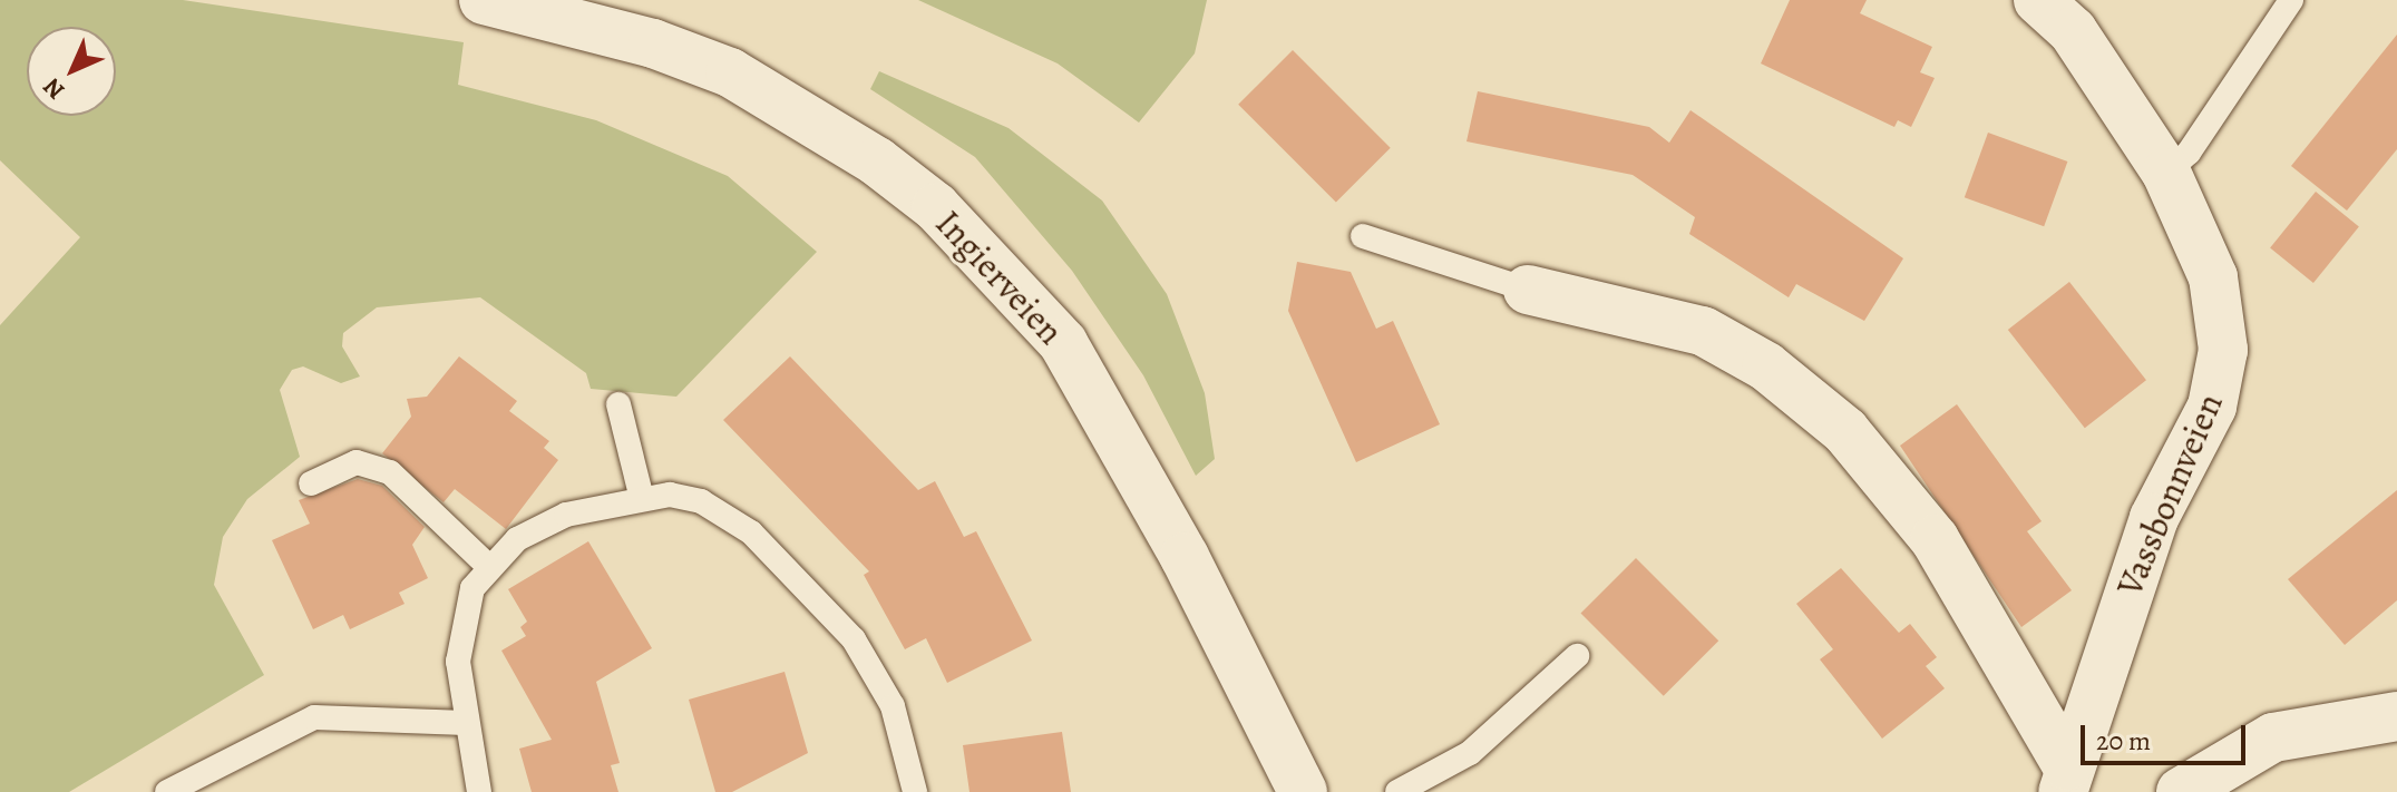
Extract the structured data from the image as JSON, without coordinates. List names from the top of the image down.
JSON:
{
  "streets": {
    "street": ["Ingierveien", "Vassbonnveien"]
  },
  "scale_bar": "20 m",
  "north": "bottom left"
}
